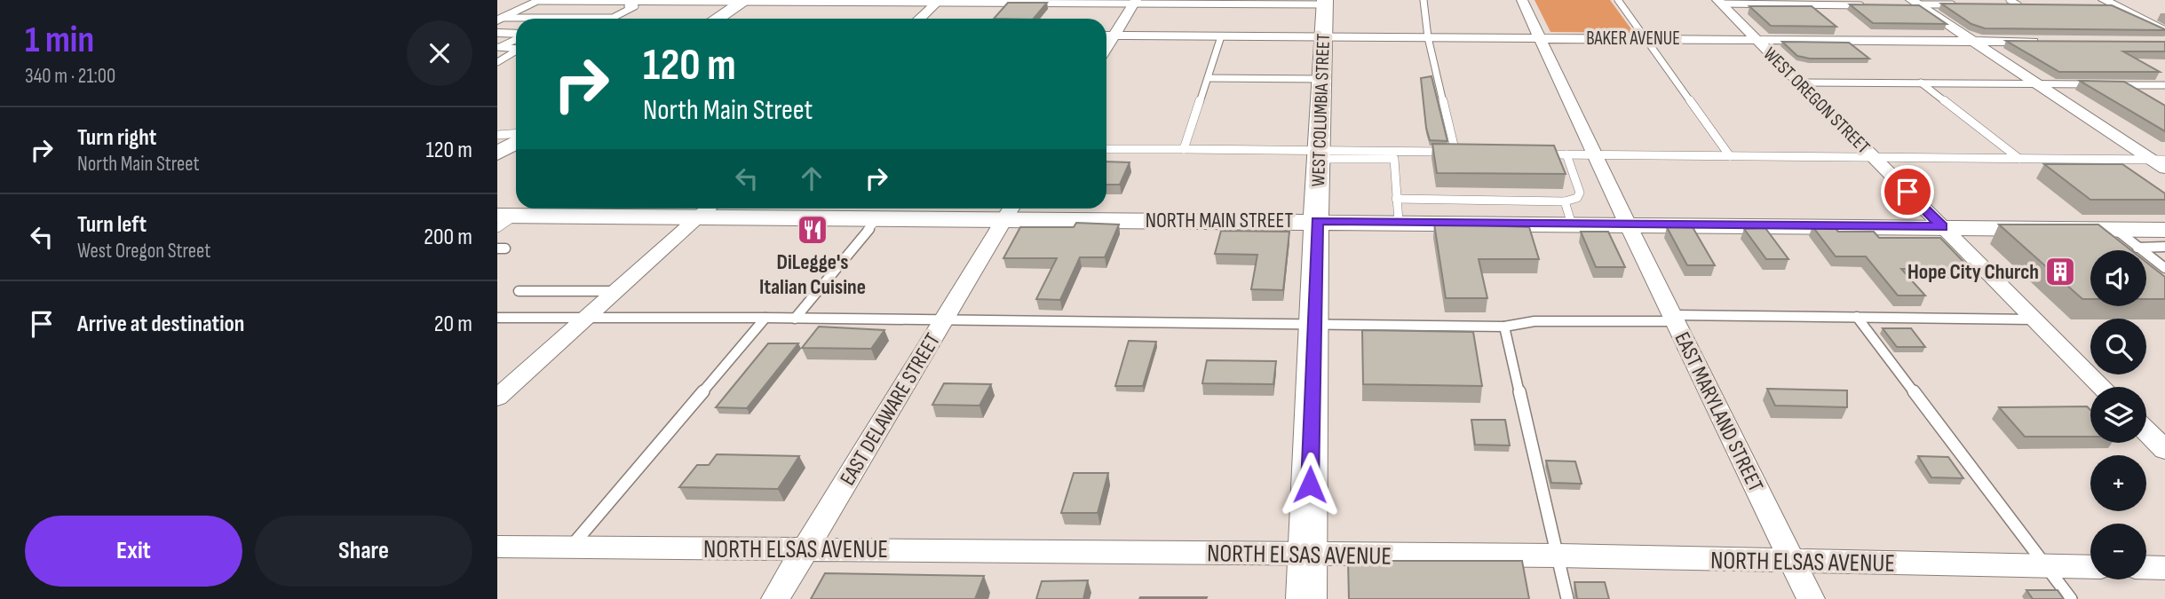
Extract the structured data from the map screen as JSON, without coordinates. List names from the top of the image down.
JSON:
{
  "streets": {
    "street": [
      "BAKER AVENUE",
      "WEST OREGON STREET",
      "WEST COLUMBIA STREET",
      "NORTH MAIN STREET",
      "EAST DELAWARE STREET",
      "EAST MARYLAND STREET",
      "NORTH ELSAS AVENUE"
    ]
  },
  "crossings": [
    ["BAKER AVENUE", "WEST OREGON STREET"],
    ["BAKER AVENUE", "WEST COLUMBIA STREET"],
    ["BAKER AVENUE", "EAST MARYLAND STREET"],
    ["WEST OREGON STREET", "NORTH MAIN STREET"],
    ["WEST COLUMBIA STREET", "NORTH MAIN STREET"],
    ["WEST COLUMBIA STREET", "NORTH ELSAS AVENUE"],
    ["NORTH MAIN STREET", "EAST DELAWARE STREET"],
    ["NORTH MAIN STREET", "EAST MARYLAND STREET"],
    ["EAST DELAWARE STREET", "NORTH ELSAS AVENUE"],
    ["EAST MARYLAND STREET", "NORTH ELSAS AVENUE"]
  ],
  "places": {
    "restaurant": ["DiLegge's Italian Cuisine"],
    "building": ["Hope City Church"]
  },
  "page": {
    "heading": ["1 min", "340 m · 21:00"],
    "turn": ["120 m", "North Main Street"],
    "list": [
      {
        "name": "Turn right",
        "note": "North Main Street",
        "value": "120 m"
      },
      {
        "name": "Turn left",
        "note": "West Oregon Street",
        "value": "200 m"
      },
      {
        "name": "Arrive at destination",
        "value": "20 m"
      }
    ],
    "map_buttons": ["+", "−"],
    "buttons": ["Exit", "Share"]
  }
}
